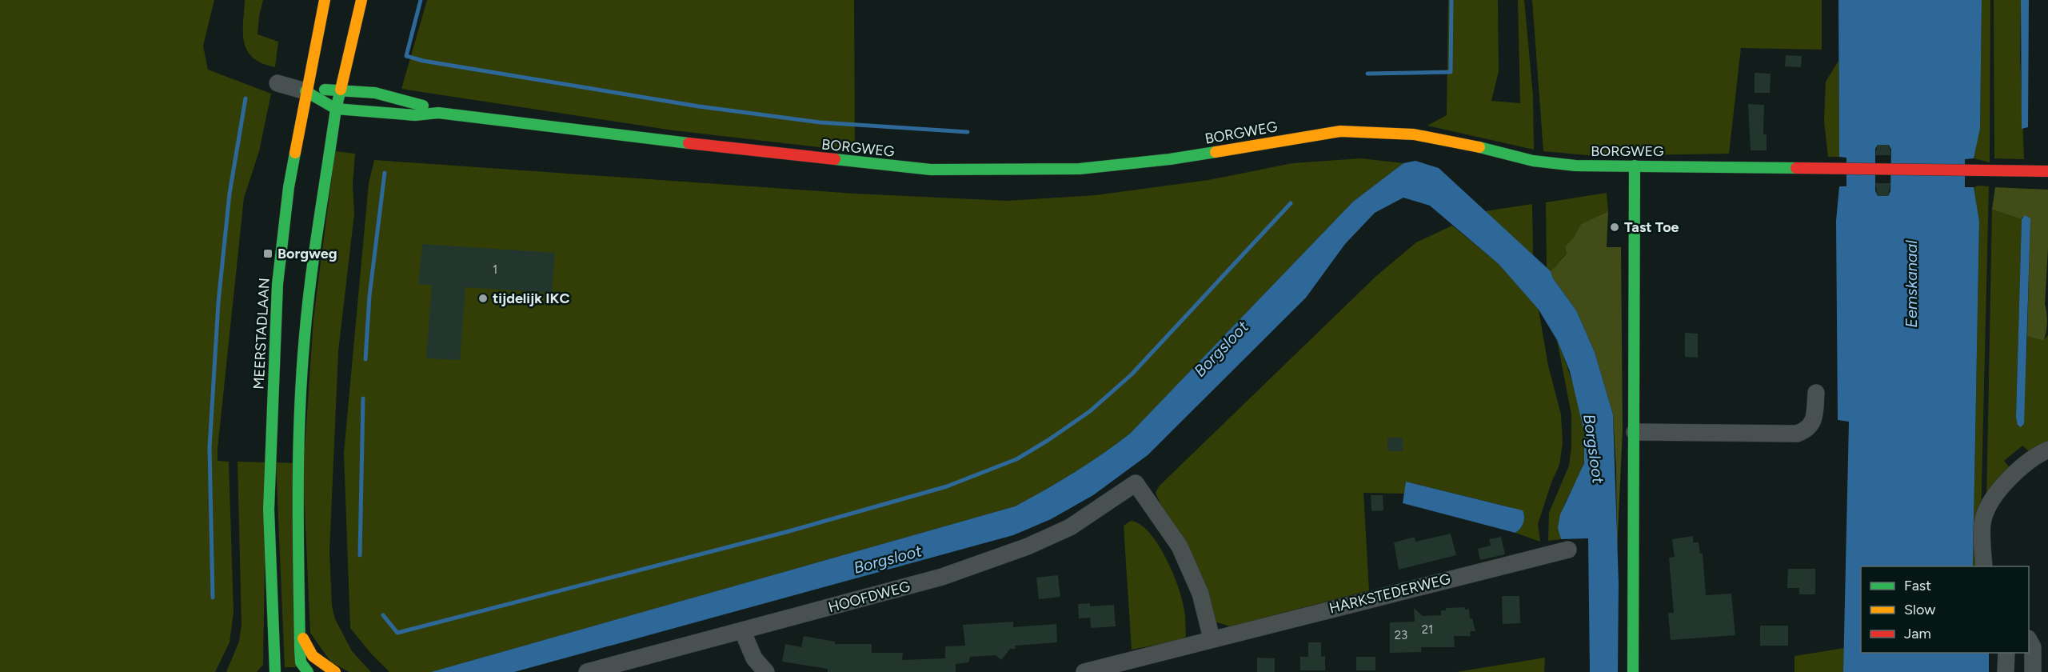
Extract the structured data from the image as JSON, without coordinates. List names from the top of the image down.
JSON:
{
  "streets": {
    "main road": ["BORGWEG", "MEERSTADLAAN"],
    "street": ["HARKSTEDERWEG", "HOOFDWEG"]
  },
  "crossings": [
    ["BORGWEG", "MEERSTADLAAN"],
    ["HARKSTEDERWEG", "HOOFDWEG"]
  ],
  "water": ["Eemskanaal", "Borgsloot"],
  "places": {
    "other": ["Tast Toe", "tijdelijk IKC"],
    "transit": ["Borgweg"]
  },
  "house_numbers": ["1", "21", "23"],
  "legend": ["Fast", "Slow", "Jam"]
}
